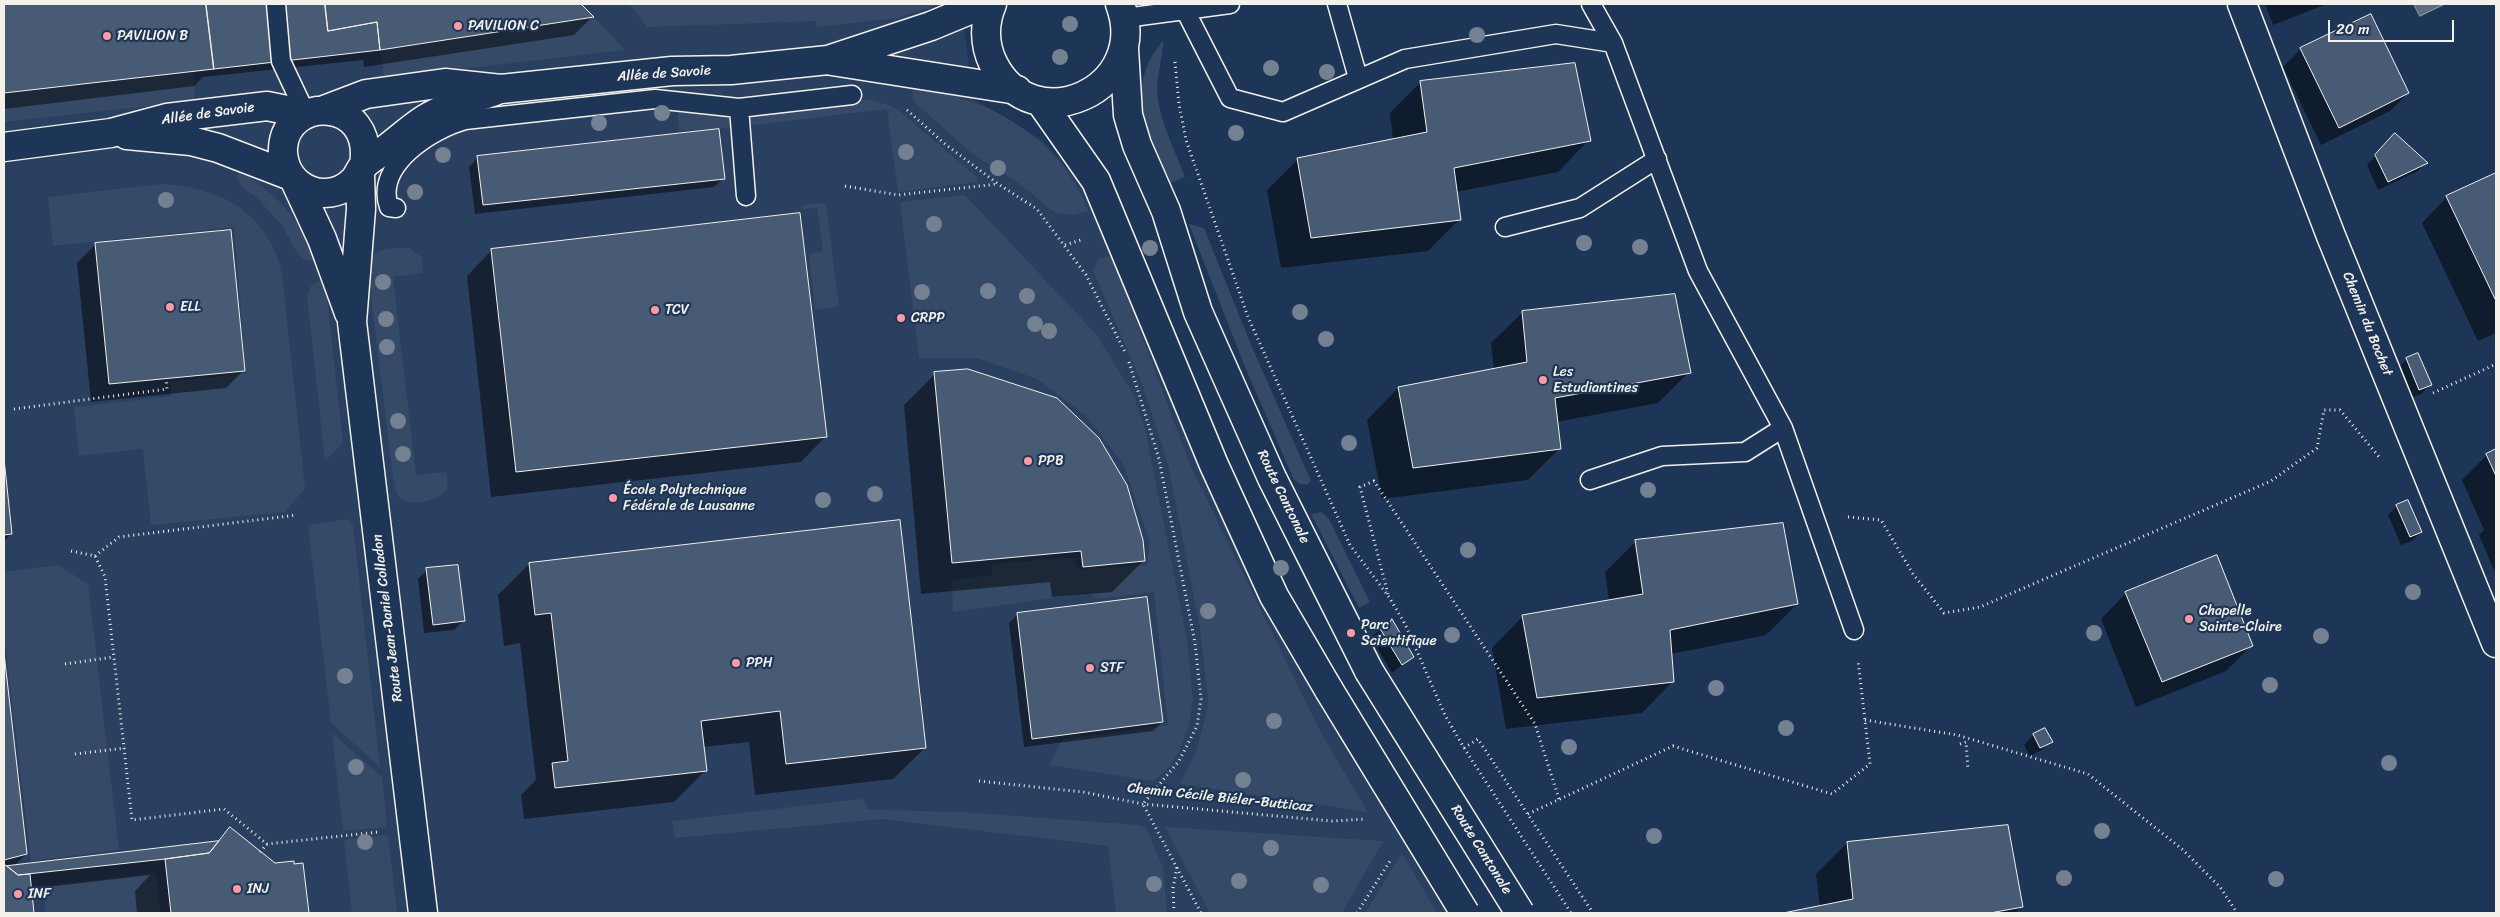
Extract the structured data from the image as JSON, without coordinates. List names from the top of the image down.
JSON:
{
  "streets": {
    "street": [
      "Allée de Savoie",
      "Chemin du Bochet",
      "Route Cantonale",
      "Route Jean-Daniel Colladon"
    ],
    "path": ["Chemin Cécile Biéler-Butticaz"]
  },
  "crossings": [
    ["Allée de Savoie", "Route Cantonale"],
    ["Allée de Savoie", "Route Jean-Daniel Colladon"]
  ],
  "places": [
    "PAVILION C",
    "PAVILION B",
    "ELL",
    "TCV",
    "CRPP",
    "Les Estudiantines",
    "PPB",
    "École Polytechnique Fédérale de Lausanne",
    "Chapelle Sainte-Claire",
    "Parc Scientifique",
    "PPH",
    "STF",
    "INJ",
    "INF"
  ],
  "scale_bar": "20 m"
}
